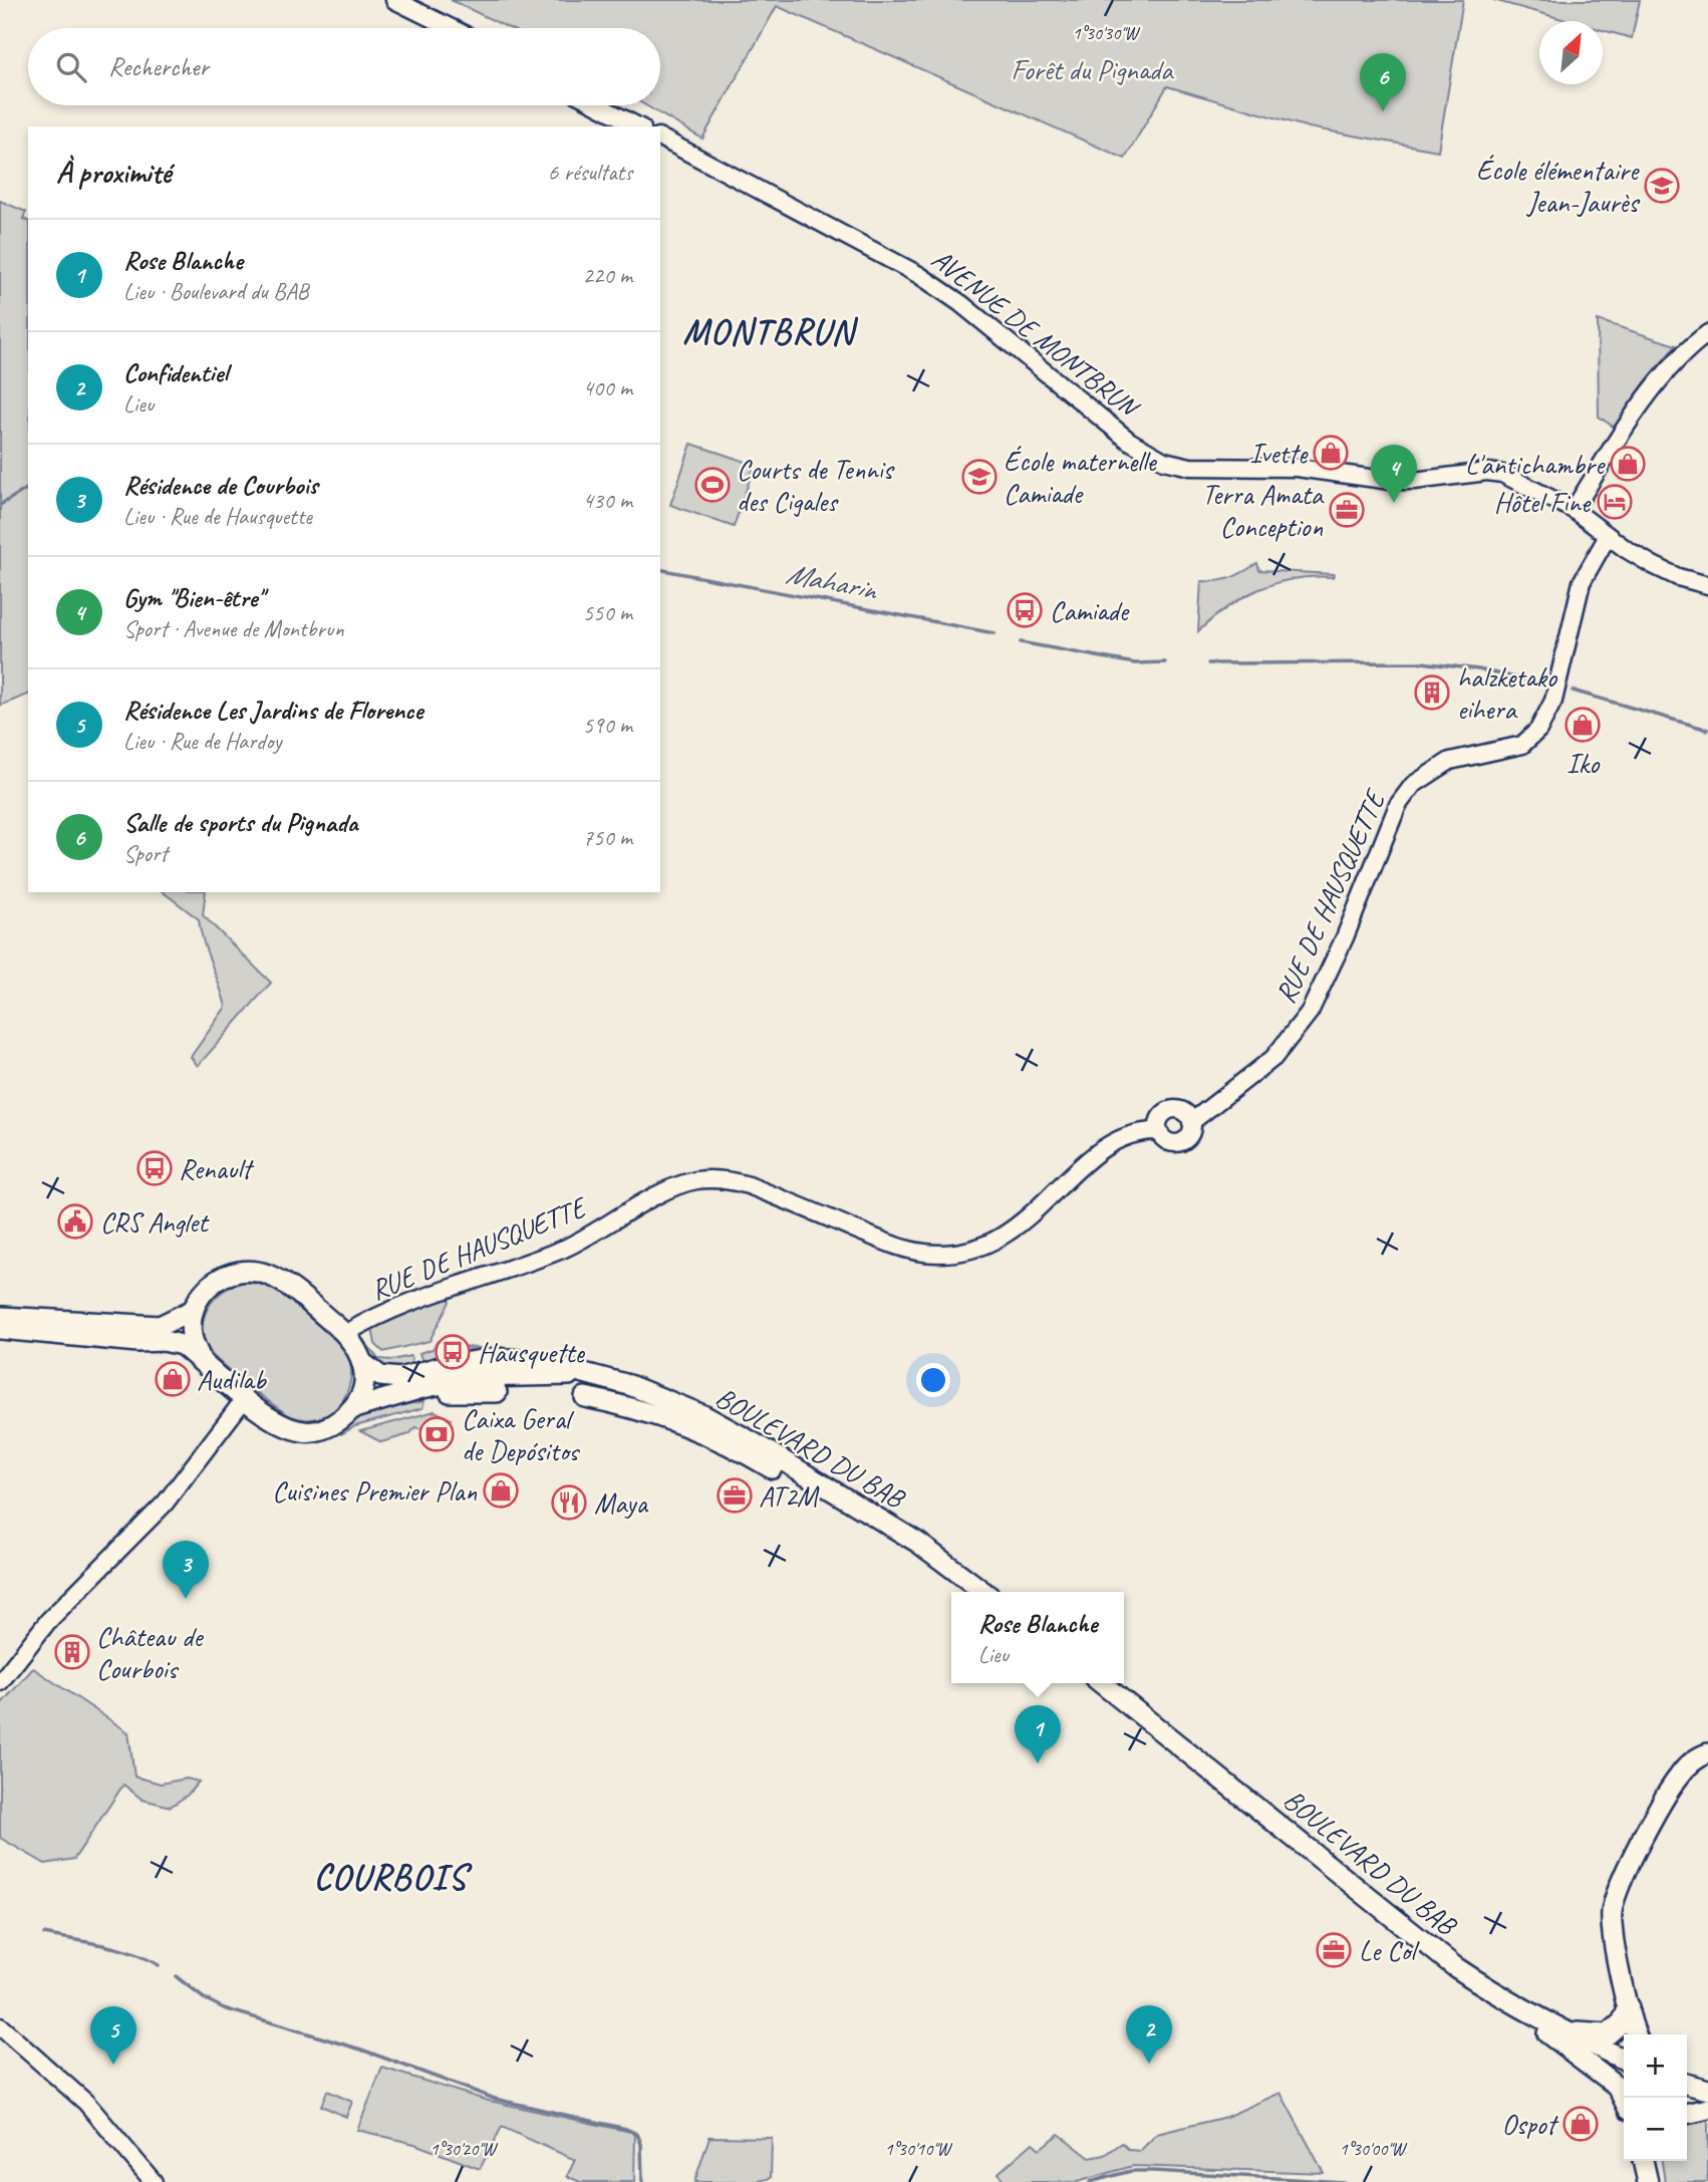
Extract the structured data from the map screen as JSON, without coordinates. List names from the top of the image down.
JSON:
{
  "streets": {
    "main road": ["BOULEVARD DU BAB"],
    "street": ["AVENUE DE MONTBRUN", "RUE DE HAUSQUETTE"]
  },
  "crossings": [
    ["AVENUE DE MONTBRUN", "RUE DE HAUSQUETTE"],
    ["RUE DE HAUSQUETTE", "BOULEVARD DU BAB"]
  ],
  "districts": ["MONTBRUN", "COURBOIS"],
  "water": ["Maharin"],
  "parks": ["Forêt du Pignada"],
  "places": {
    "school or university": ["École élémentaire Jean-Jaurès", "École maternelle Camiade"],
    "shop": [
      "Ivette",
      "L'antichambre",
      "Iko",
      "Audilab",
      "Cuisines Premier Plan",
      "Ospot"
    ],
    "sports": ["Courts de Tennis des Cigales"],
    "hotel": ["Hôtel Fine"],
    "office": ["Terra Amata Conception", "AT2M", "Le Col"],
    "bus stop": ["Camiade", "Renault", "Hausquette"],
    "building": ["halzketako eihera", "Château de Courbois"],
    "public building": ["CRS Anglet"],
    "bank": ["Caixa Geral de Depósitos"],
    "restaurant": ["Maya"]
  },
  "north": "top right",
  "page": {
    "search": "Rechercher",
    "pins": [
      "6",
      "4",
      "3",
      "1",
      "2",
      "5"
    ],
    "heading": ["À proximité", "6 résultats"],
    "list": [
      {
        "mark": "1",
        "name": "Rose Blanche",
        "note": "Lieu · Boulevard du BAB",
        "value": "220 m"
      },
      {
        "mark": "2",
        "name": "Confidentiel",
        "note": "Lieu",
        "value": "400 m"
      },
      {
        "mark": "3",
        "name": "Résidence de Courbois",
        "note": "Lieu · Rue de Hausquette",
        "value": "430 m"
      },
      {
        "mark": "4",
        "name": "Gym \"Bien-être\"",
        "note": "Sport · Avenue de Montbrun",
        "value": "550 m"
      },
      {
        "mark": "5",
        "name": "Résidence Les Jardins de Florence",
        "note": "Lieu · Rue de Hardoy",
        "value": "590 m"
      },
      {
        "mark": "6",
        "name": "Salle de sports du Pignada",
        "note": "Sport",
        "value": "750 m"
      }
    ],
    "popup": ["Rose Blanche", "Lieu"],
    "map_buttons": ["+", "−"]
  },
  "coordinates": [
    "1°30'30\"W",
    "1°30'20\"W",
    "1°30'10\"W",
    "1°30'00\"W"
  ]
}
